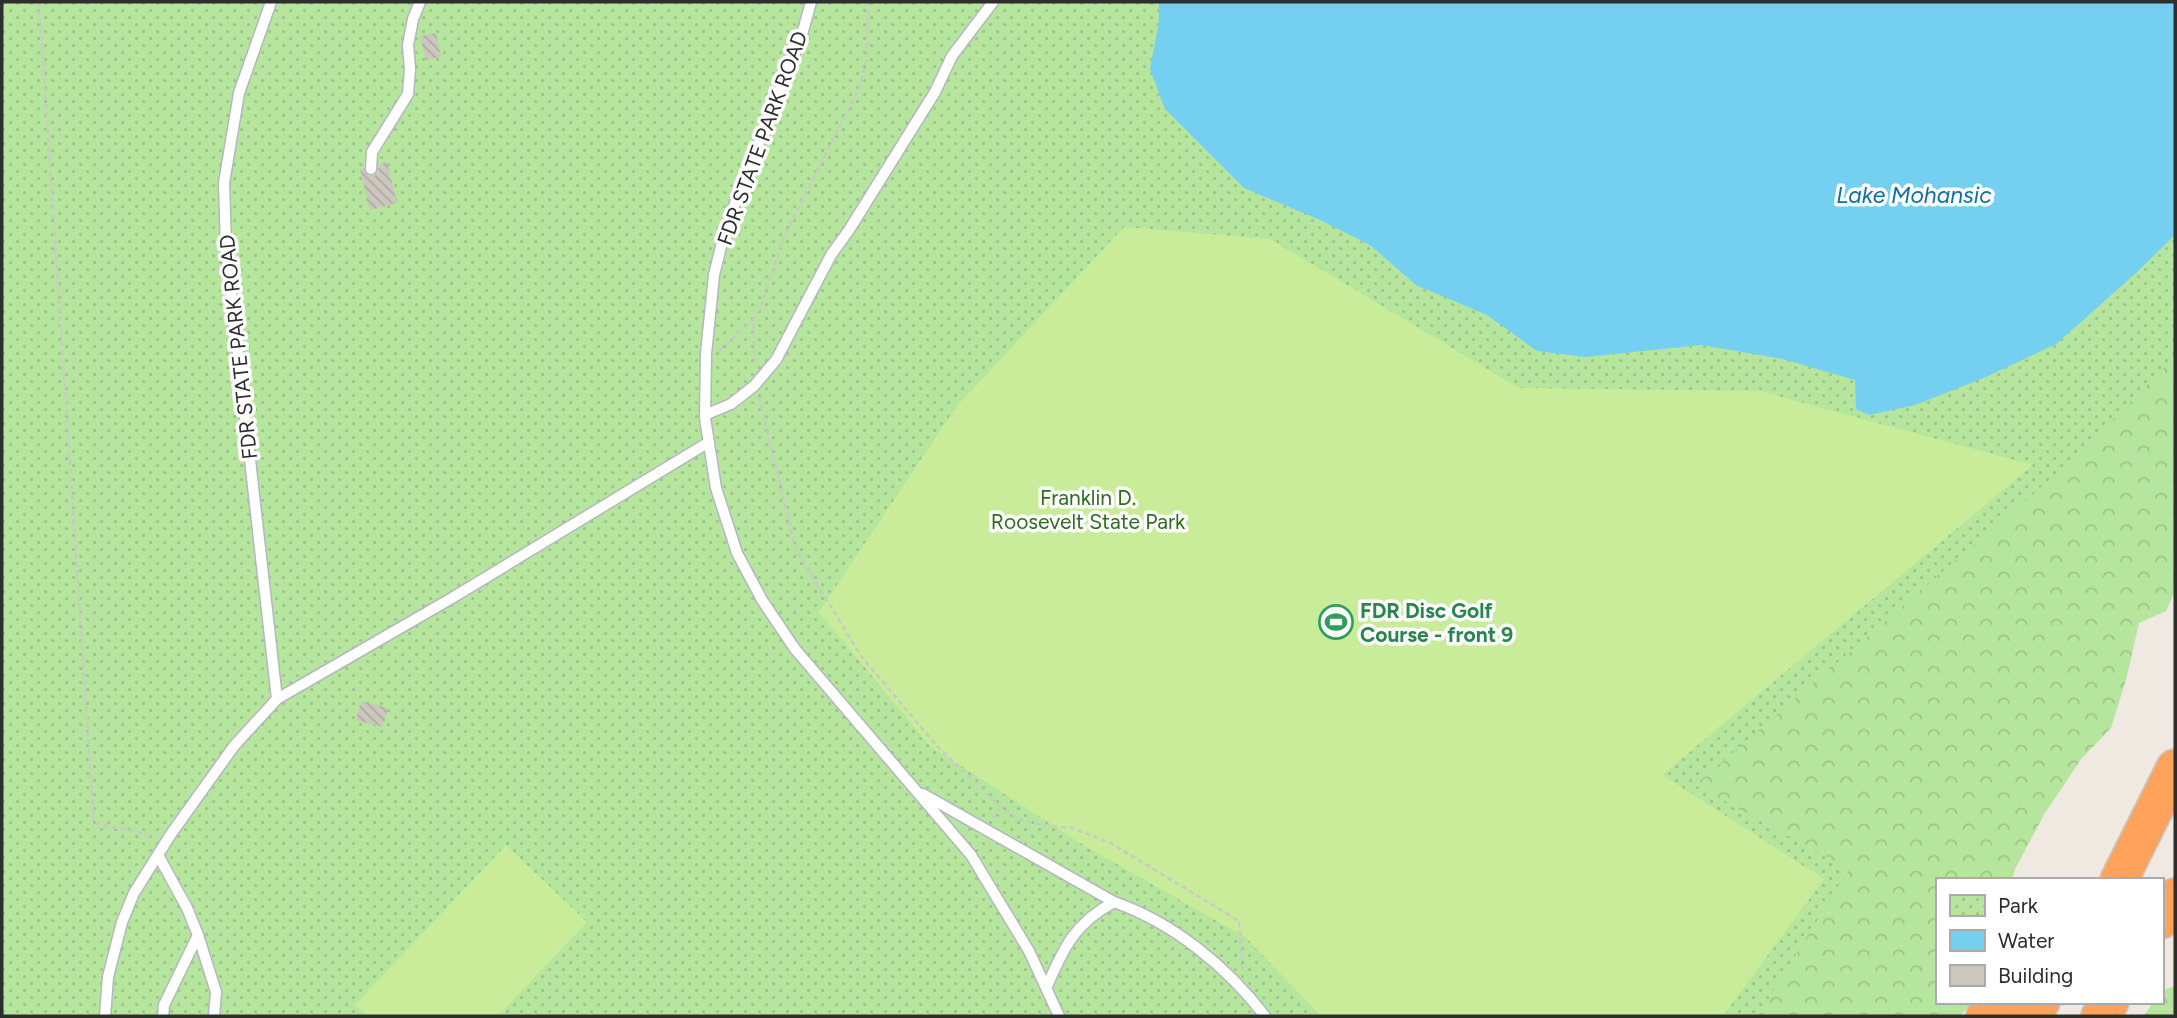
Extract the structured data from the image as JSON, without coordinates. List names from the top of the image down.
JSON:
{
  "streets": {
    "lane": ["FDR STATE PARK ROAD"]
  },
  "water": ["Lake Mohansic"],
  "parks": ["Franklin D. Roosevelt State Park"],
  "places": {
    "sports": ["FDR Disc Golf Course - front 9"]
  },
  "legend": ["Park", "Water", "Building"]
}
